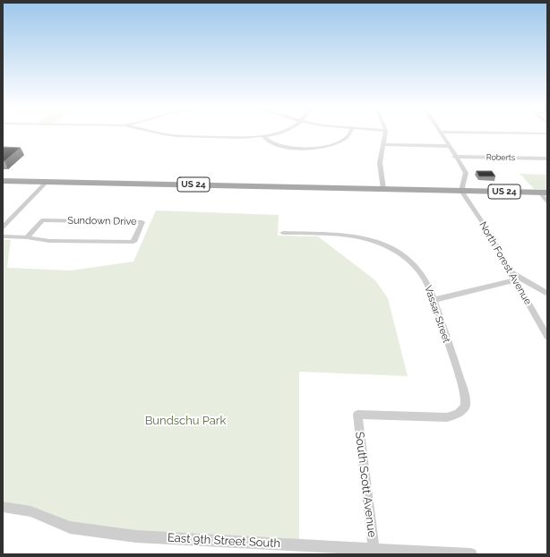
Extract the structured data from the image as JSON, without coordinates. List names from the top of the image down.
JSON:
{
  "streets": {
    "main road": ["US 24"],
    "street": [
      "Roberts",
      "Sundown Drive",
      "North Forest Avenue",
      "Vassar Street",
      "South Scott Avenue",
      "East 9th Street South"
    ]
  },
  "crossings": [
    ["US 24", "North Forest Avenue"],
    ["Vassar Street", "South Scott Avenue"],
    ["South Scott Avenue", "East 9th Street South"]
  ],
  "parks": ["Bundschu Park"]
}
